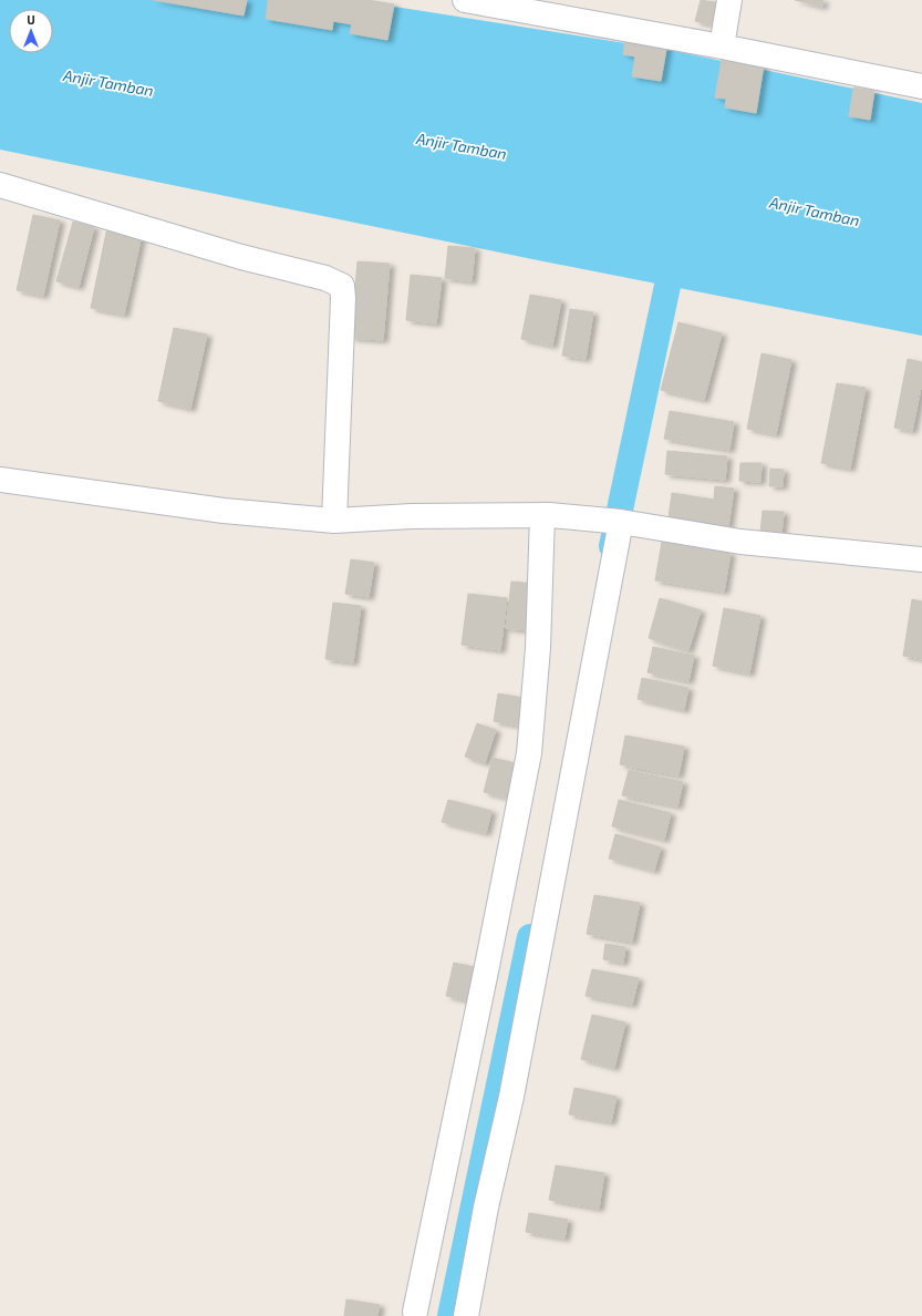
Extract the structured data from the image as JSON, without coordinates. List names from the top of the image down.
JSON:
{
  "water": ["Anjir Tamban"],
  "north": "top"
}
